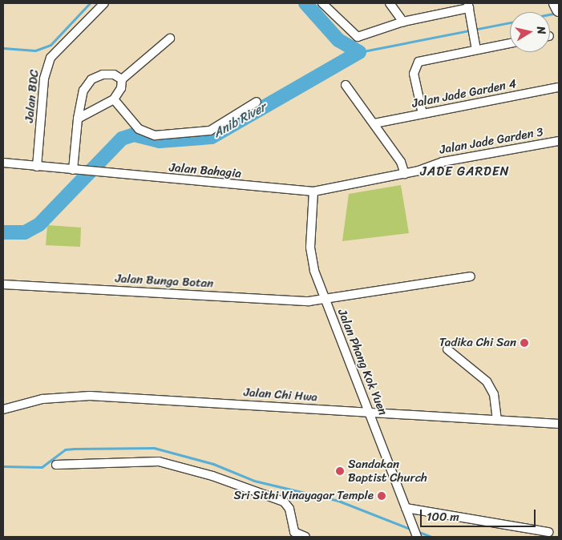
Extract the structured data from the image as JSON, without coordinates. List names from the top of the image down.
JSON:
{
  "streets": {
    "street": [
      "Jalan Jade Garden 4",
      "Jalan BDC",
      "Jalan Jade Garden 3",
      "Jalan Bahagia",
      "Jalan Bunga Botan",
      "Jalan Phang Kok Yuen",
      "Jalan Chi Hwa"
    ]
  },
  "crossings": [
    ["Jalan BDC", "Jalan Bahagia"],
    ["Jalan Jade Garden 3", "Jalan Bahagia"],
    ["Jalan Bahagia", "Jalan Phang Kok Yuen"],
    ["Jalan Bunga Botan", "Jalan Phang Kok Yuen"],
    ["Jalan Phang Kok Yuen", "Jalan Chi Hwa"]
  ],
  "districts": ["JADE GARDEN"],
  "water": ["Anib River"],
  "places": ["Tadika Chi San", "Sandakan Baptist Church", "Sri Sithi Vinayagar Temple"],
  "scale_bar": "100 m",
  "north": "right"
}
